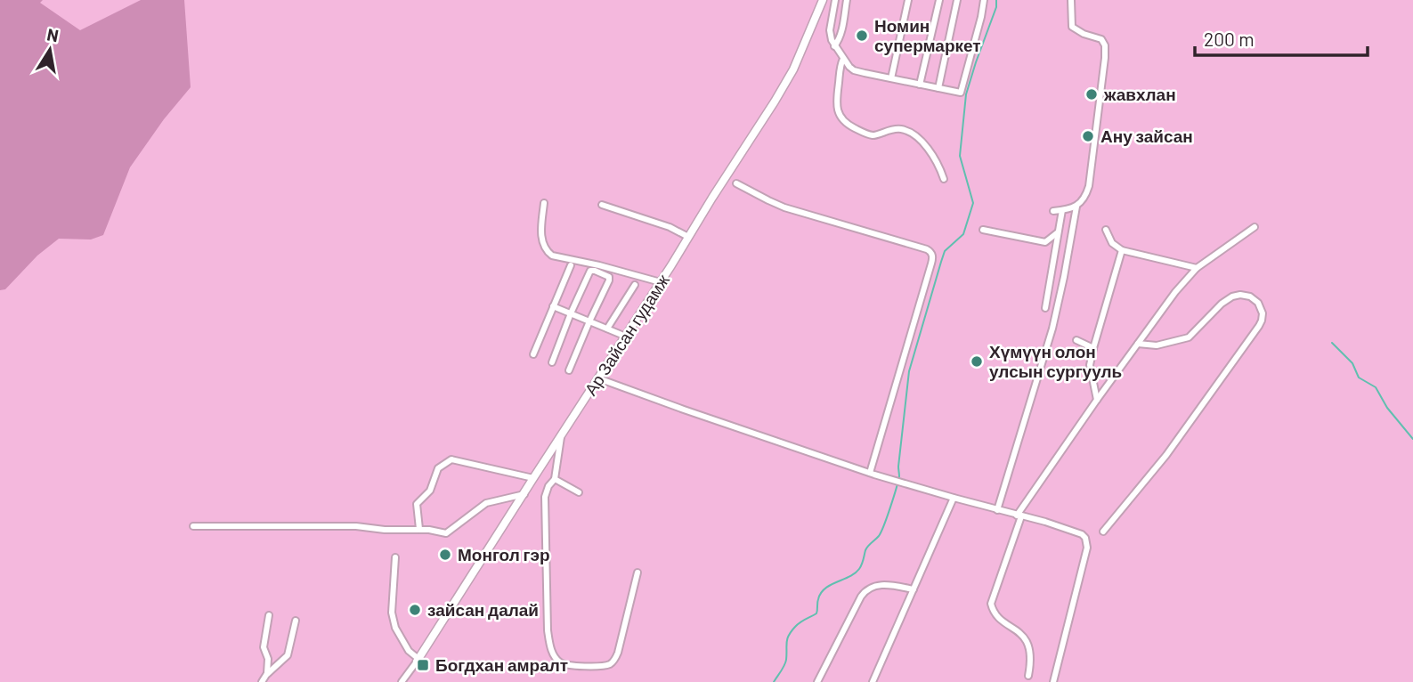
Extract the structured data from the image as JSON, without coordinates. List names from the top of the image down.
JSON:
{
  "streets": {
    "street": ["Ар Зайсан гудамж"]
  },
  "places": {
    "other": [
      "Номин супермаркет",
      "жавхлан",
      "Ану зайсан",
      "Хүмүүн олон улсын сургууль",
      "Монгол гэр",
      "зайсан далай"
    ],
    "transit": ["Богдхан амралт"]
  },
  "scale_bar": "200 m",
  "north": "top"
}
